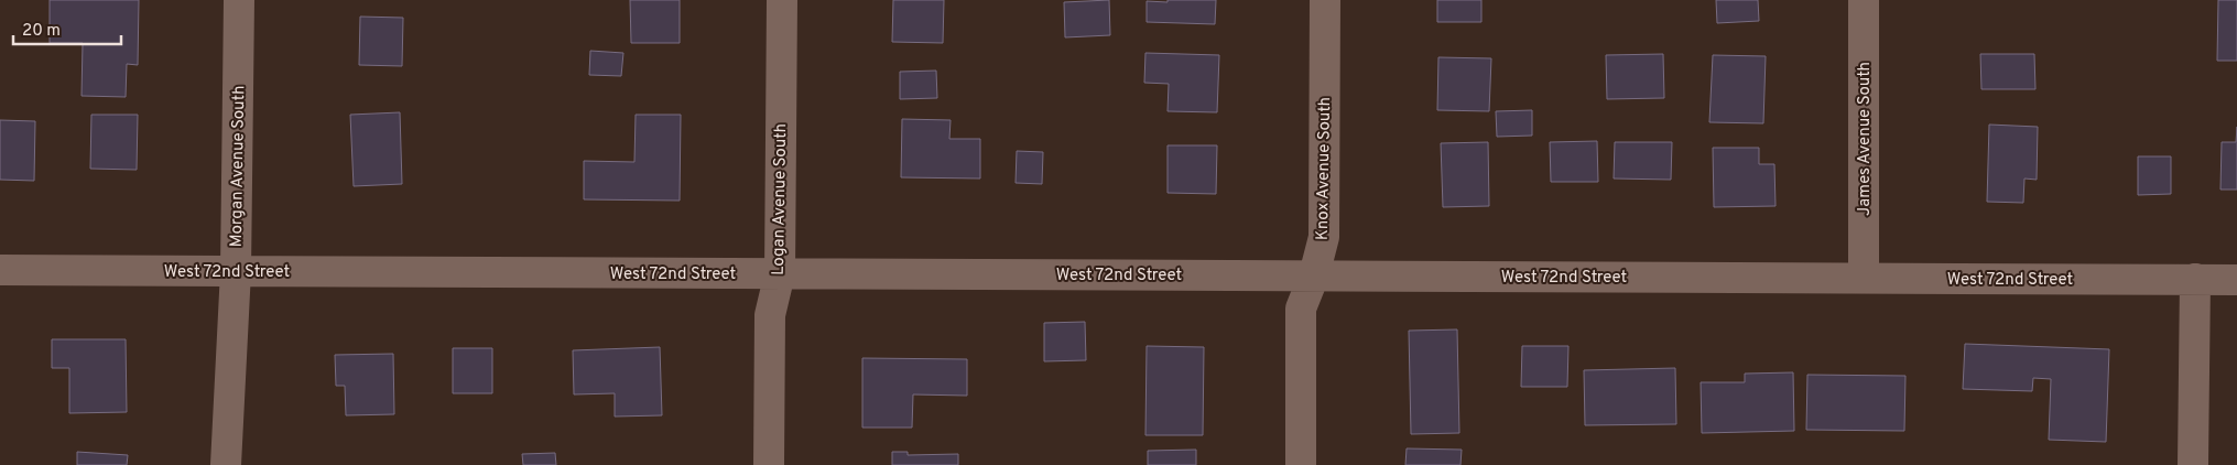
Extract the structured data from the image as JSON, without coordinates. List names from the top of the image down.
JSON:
{
  "streets": {
    "street": [
      "James Avenue South",
      "Morgan Avenue South",
      "Knox Avenue South",
      "Logan Avenue South",
      "West 72nd Street"
    ]
  },
  "crossings": [
    ["James Avenue South", "West 72nd Street"],
    ["Morgan Avenue South", "West 72nd Street"],
    ["Knox Avenue South", "West 72nd Street"],
    ["Logan Avenue South", "West 72nd Street"]
  ],
  "scale_bar": "20 m"
}
